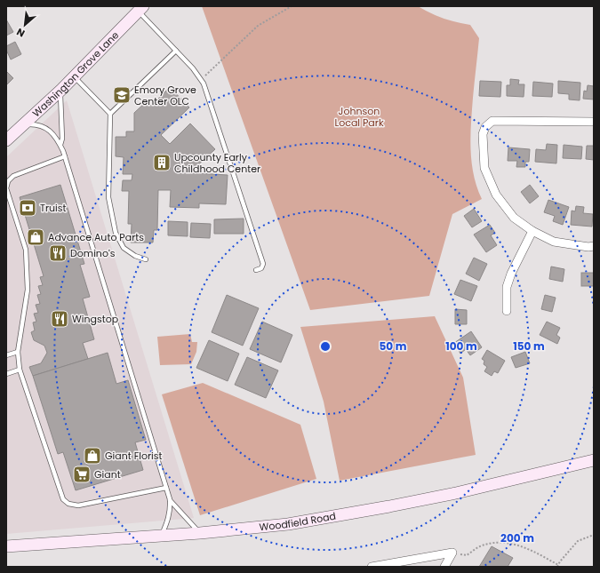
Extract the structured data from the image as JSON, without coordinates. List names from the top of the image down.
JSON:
{
  "streets": {
    "main road": ["Washington Grove Lane", "Woodfield Road"]
  },
  "parks": ["Johnson Local Park"],
  "places": {
    "school or university": ["Emory Grove Center OLC"],
    "building": ["Upcounty Early Childhood Center"],
    "bank": ["Truist"],
    "shop": ["Advance Auto Parts", "Giant Florist"],
    "restaurant": ["Domino's", "Wingstop"],
    "supermarket": ["Giant"]
  },
  "north": "bottom left",
  "rings": [
    "50 m",
    "100 m",
    "150 m",
    "200 m"
  ]
}
